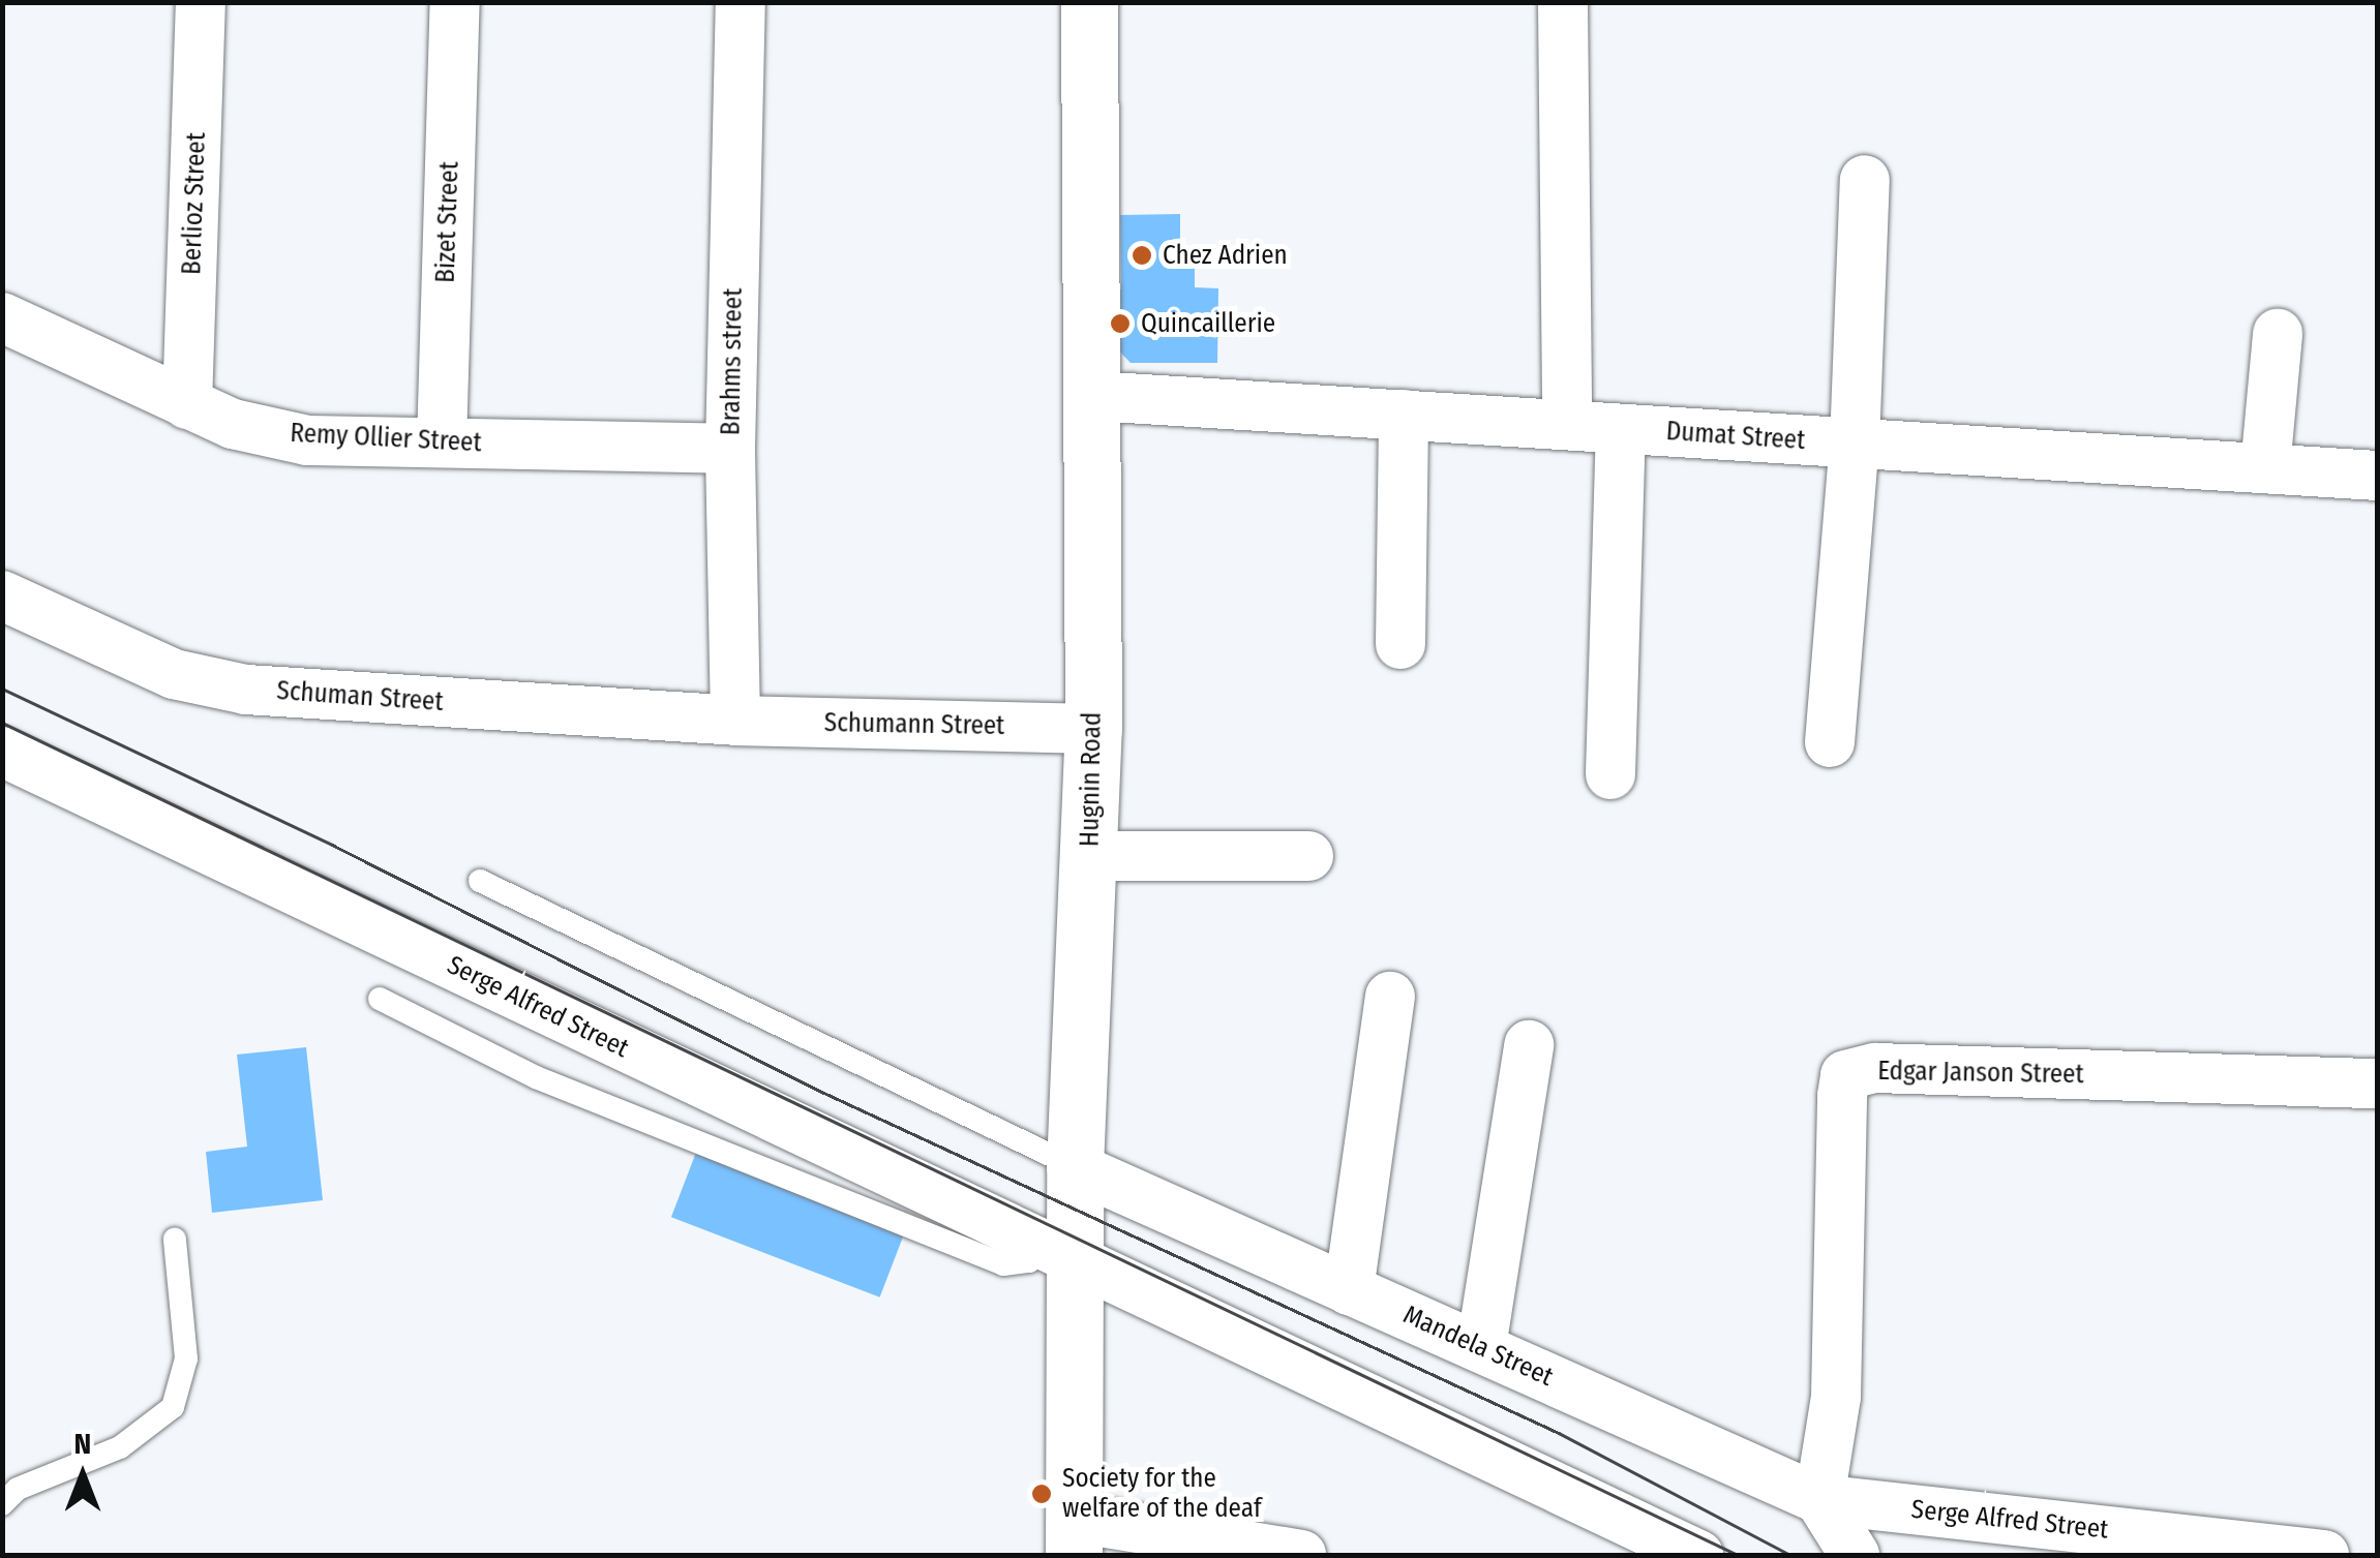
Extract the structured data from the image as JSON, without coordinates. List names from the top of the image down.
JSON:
{
  "streets": {
    "street": [
      "Berlioz Street",
      "Bizet Street",
      "Brahms street",
      "Dumat Street",
      "Remy Ollier Street",
      "Schuman Street",
      "Schumann Street",
      "Hugnin Road",
      "Serge Alfred Street",
      "Edgar Janson Street",
      "Mandela Street"
    ]
  },
  "crossings": [
    ["Berlioz Street", "Remy Ollier Street"],
    ["Bizet Street", "Remy Ollier Street"],
    ["Brahms street", "Remy Ollier Street"],
    ["Brahms street", "Schuman Street"],
    ["Brahms street", "Schumann Street"],
    ["Dumat Street", "Hugnin Road"],
    ["Schuman Street", "Schumann Street"],
    ["Schumann Street", "Hugnin Road"],
    ["Hugnin Road", "Serge Alfred Street"],
    ["Hugnin Road", "Mandela Street"],
    ["Serge Alfred Street", "Edgar Janson Street"],
    ["Serge Alfred Street", "Mandela Street"],
    ["Edgar Janson Street", "Mandela Street"]
  ],
  "places": ["Chez Adrien", "Quincaillerie", "Society for the welfare of the deaf"],
  "north": "top"
}
